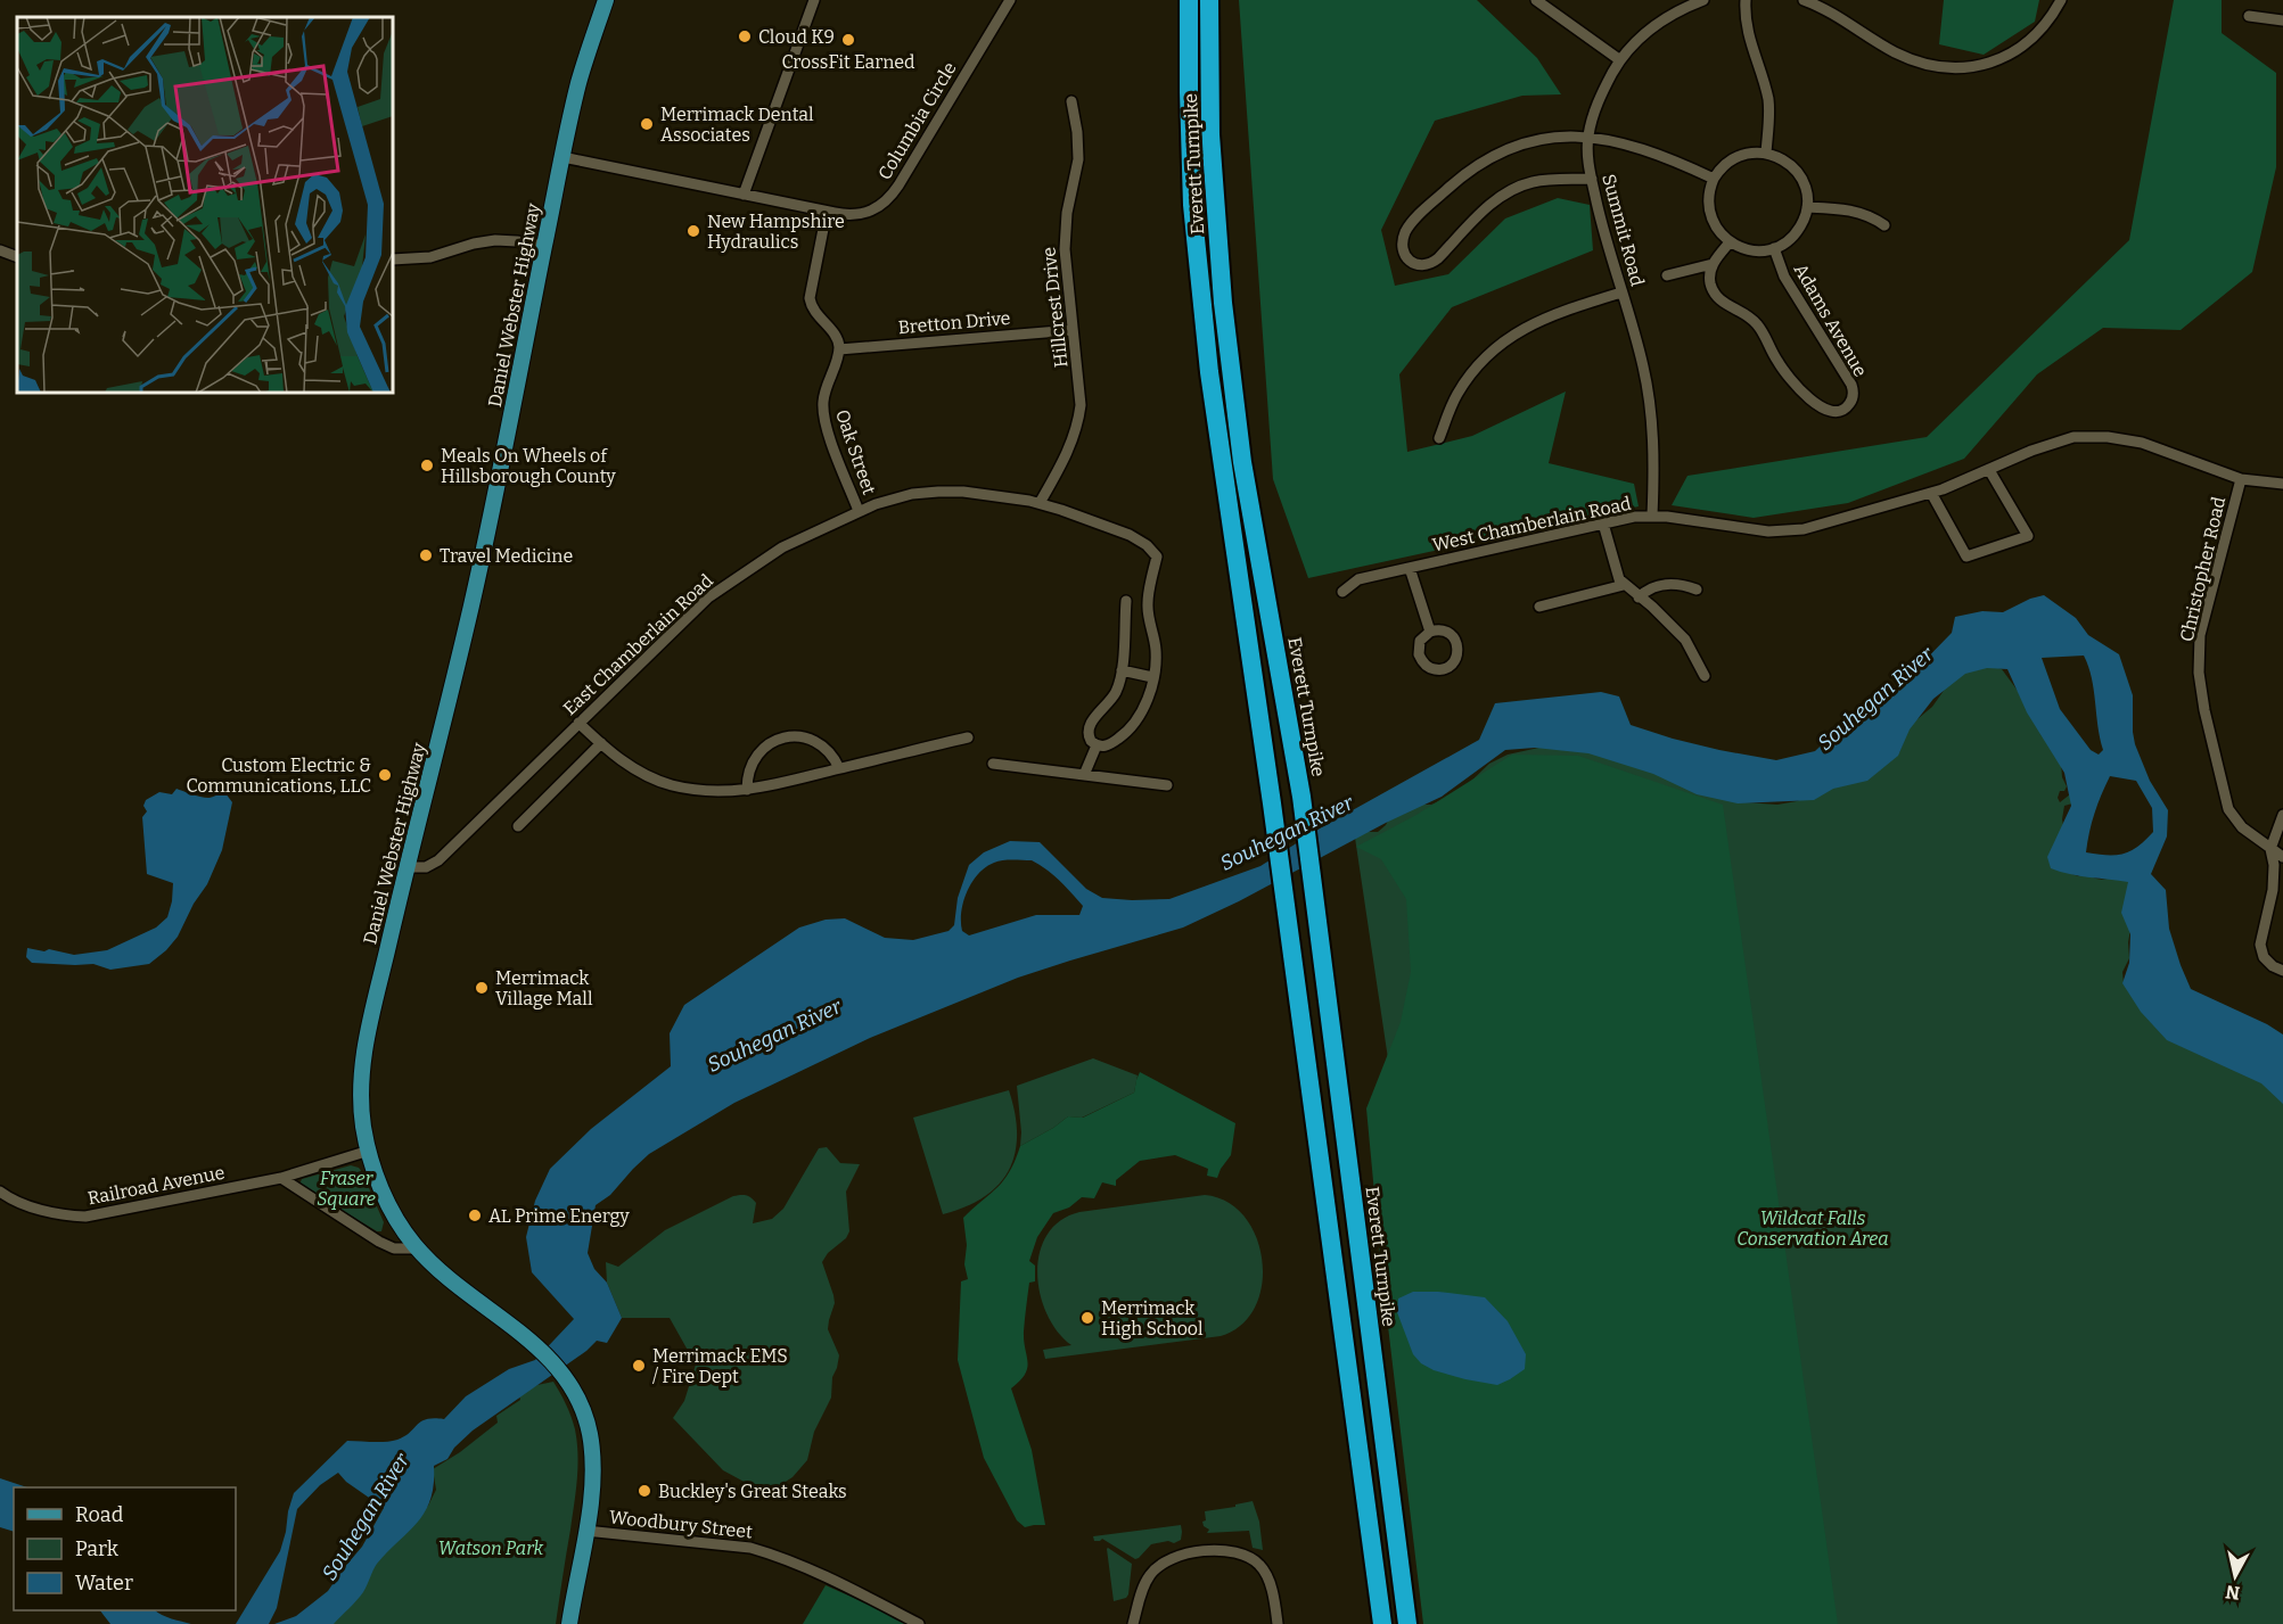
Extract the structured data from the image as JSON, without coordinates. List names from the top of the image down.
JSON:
{
  "streets": {
    "highway": ["Everett Turnpike"],
    "main road": ["Daniel Webster Highway"],
    "street": [
      "Columbia Circle",
      "Summit Road",
      "Hillcrest Drive",
      "Adams Avenue",
      "Bretton Drive",
      "Oak Street",
      "West Chamberlain Road",
      "Christopher Road",
      "East Chamberlain Road",
      "Railroad Avenue",
      "Woodbury Street"
    ]
  },
  "crossings": [
    ["Columbia Circle", "Daniel Webster Highway"],
    ["Summit Road", "West Chamberlain Road"],
    ["Daniel Webster Highway", "East Chamberlain Road"],
    ["Daniel Webster Highway", "Railroad Avenue"],
    ["Daniel Webster Highway", "Woodbury Street"],
    ["Hillcrest Drive", "Bretton Drive"],
    ["Hillcrest Drive", "East Chamberlain Road"],
    ["Bretton Drive", "Oak Street"],
    ["Oak Street", "East Chamberlain Road"],
    ["West Chamberlain Road", "Christopher Road"]
  ],
  "water": ["Souhegan River"],
  "parks": ["Fraser Square", "Wildcat Falls Conservation Area", "Watson Park"],
  "places": [
    "Cloud K9",
    "CrossFit Earned",
    "Merrimack Dental Associates",
    "New Hampshire Hydraulics",
    "Meals On Wheels of Hillsborough County",
    "Travel Medicine",
    "Custom Electric & Communications, LLC",
    "Merrimack Village Mall",
    "AL Prime Energy",
    "Merrimack High School",
    "Merrimack EMS / Fire Dept",
    "Buckley's Great Steaks"
  ],
  "legend": ["Road", "Park", "Water"],
  "north": "bottom"
}
